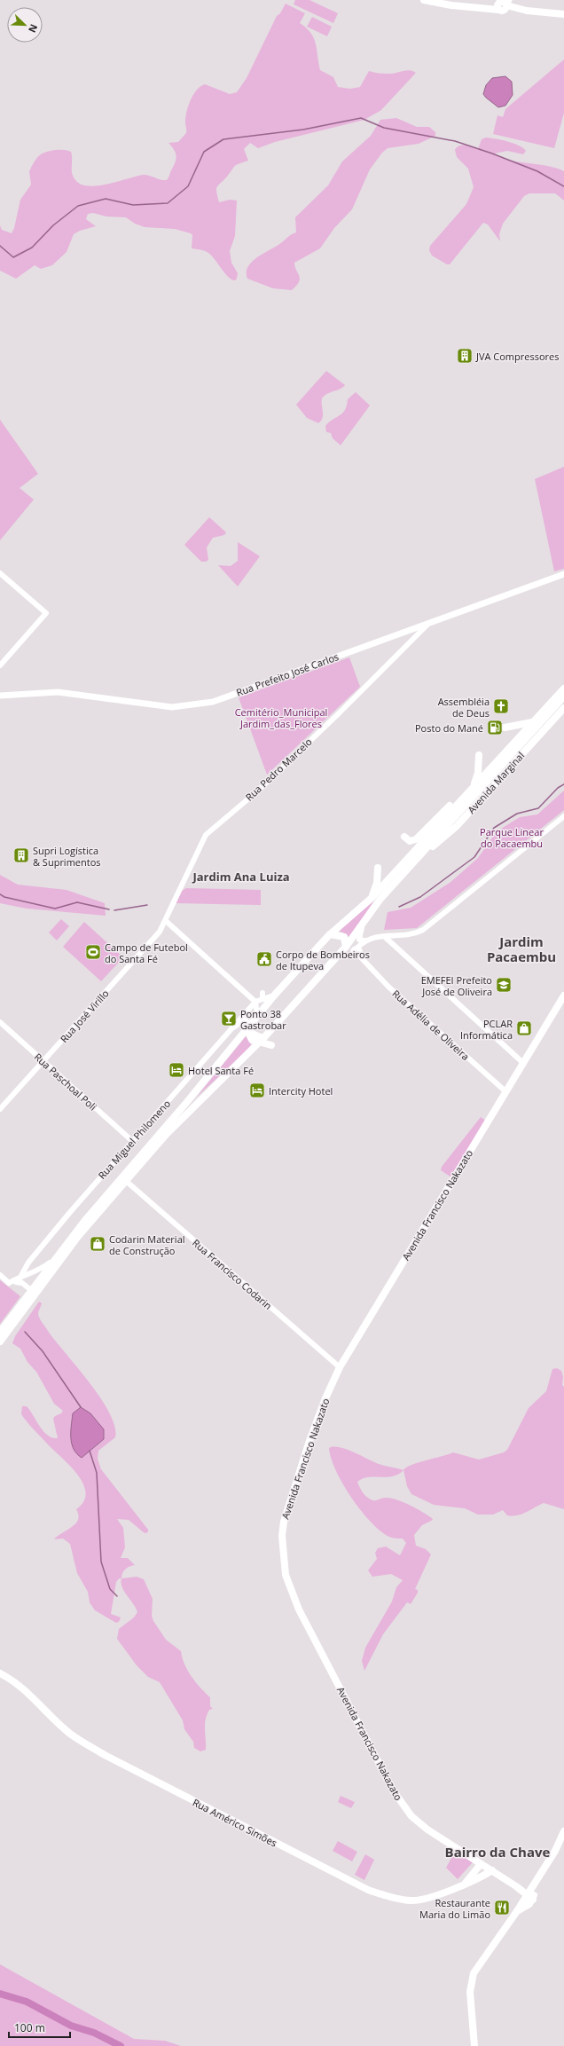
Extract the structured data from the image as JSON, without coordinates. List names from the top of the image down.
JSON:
{
  "streets": {
    "main road": [
      "Rua Prefeito José Carlos",
      "Avenida Marginal",
      "Avenida Francisco Nakazato",
      "Rua Américo Simões"
    ],
    "street": [
      "Rua Pedro Marcelo",
      "Rua José Virillo",
      "Rua Adélia de Oliveira",
      "Rua Paschoal Poli",
      "Rua Miguel Philomeno",
      "Rua Francisco Codarin"
    ]
  },
  "crossings": [
    ["Rua Prefeito José Carlos", "Rua Pedro Marcelo"],
    ["Rua Pedro Marcelo", "Rua José Virillo"],
    ["Rua José Virillo", "Rua Paschoal Poli"],
    ["Rua Adélia de Oliveira", "Avenida Francisco Nakazato"],
    ["Rua Paschoal Poli", "Rua Miguel Philomeno"],
    ["Avenida Francisco Nakazato", "Rua Francisco Codarin"],
    ["Avenida Francisco Nakazato", "Rua Américo Simões"]
  ],
  "districts": ["Jardim Ana Luiza", "Jardim Pacaembu", "Bairro da Chave"],
  "parks": ["Cemitério_Municipal Jardim_das_Flores", "Parque Linear do Pacaembu"],
  "places": {
    "building": ["JVA Compressores", "Supri Logística & Suprimentos"],
    "church": ["Assembléia de Deus"],
    "fuel station": ["Posto do Mané"],
    "sports": ["Campo de Futebol do Santa Fé"],
    "public building": ["Corpo de Bombeiros de Itupeva"],
    "school or university": ["EMEFEI Prefeito José de Oliveira"],
    "bar": ["Ponto 38 Gastrobar"],
    "shop": ["PCLAR Informática", "Codarin Material de Construção"],
    "hotel": ["Hotel Santa Fé", "Intercity Hotel"],
    "restaurant": ["Restaurante Maria do Limão"]
  },
  "scale_bar": "100 m",
  "north": "bottom right"
}
